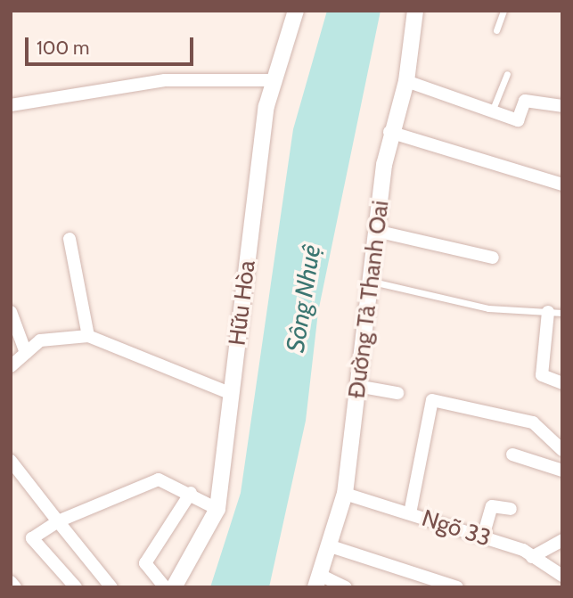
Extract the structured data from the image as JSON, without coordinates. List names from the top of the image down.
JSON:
{
  "streets": {
    "street": ["Đường Tả Thanh Oai", "Hữu Hòa", "Ngõ 33"]
  },
  "crossings": [
    ["Đường Tả Thanh Oai", "Ngõ 33"]
  ],
  "water": ["Sông Nhuệ"],
  "scale_bar": "100 m"
}
